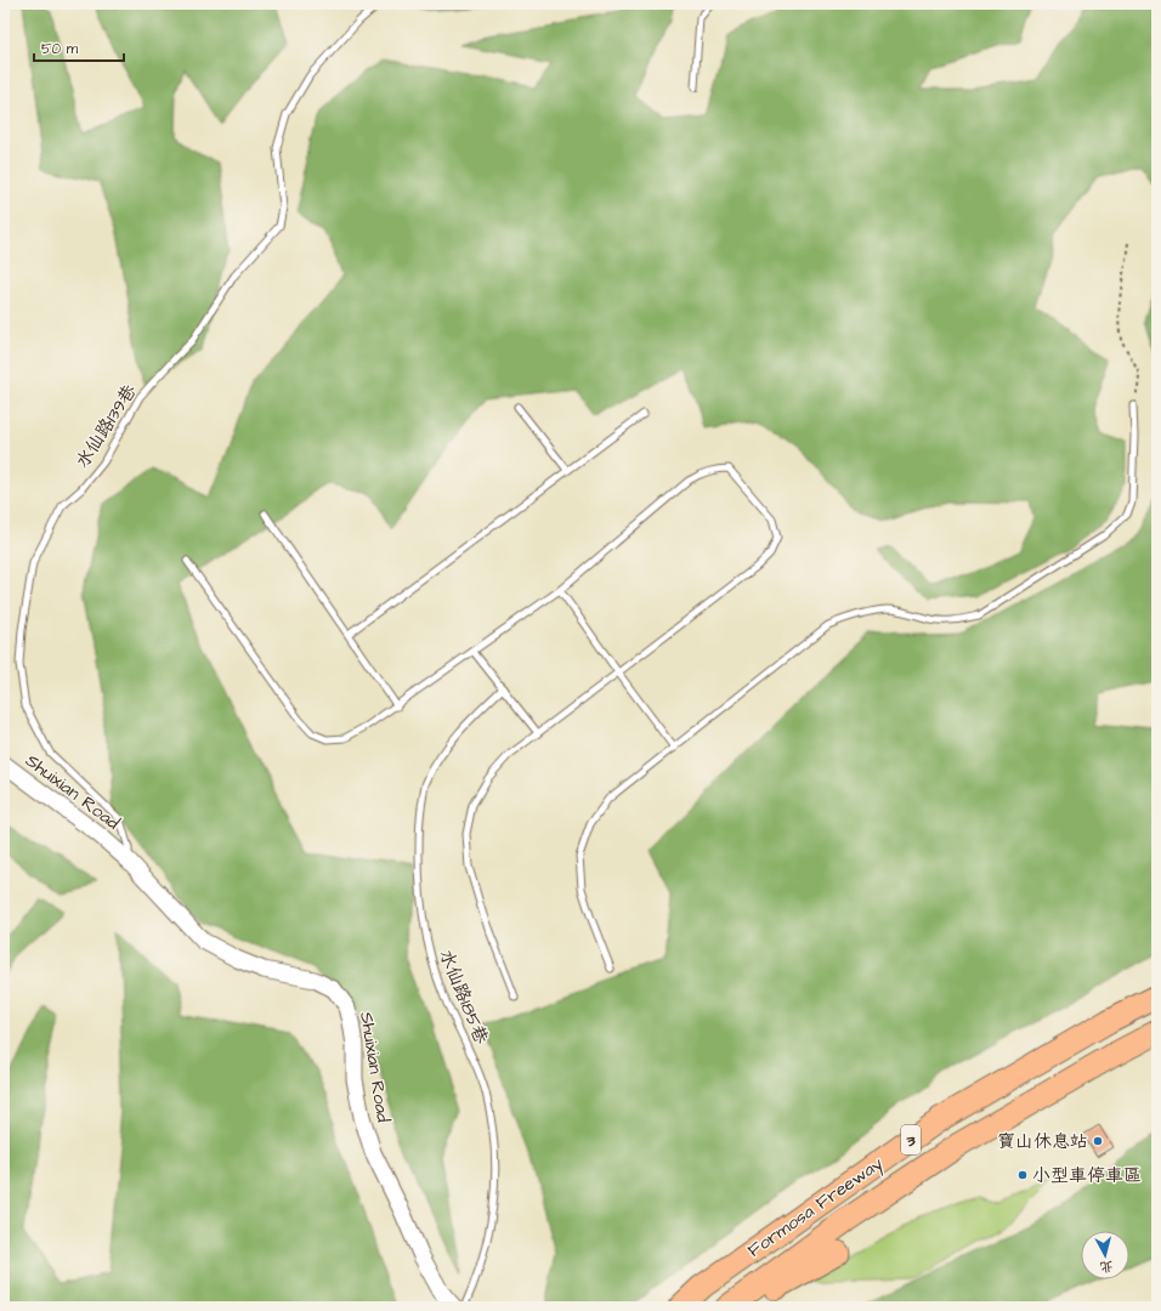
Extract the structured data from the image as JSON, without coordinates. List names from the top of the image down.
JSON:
{
  "streets": {
    "highway": ["3", "Formosa Freeway"],
    "street": ["Shuixian Road"],
    "lane": ["水仙路139巷", "水仙路185巷"]
  },
  "crossings": [
    ["水仙路139巷", "Shuixian Road"]
  ],
  "places": ["寶山休息站", "小型車停車區"],
  "scale_bar": "50 m",
  "north": "bottom"
}
